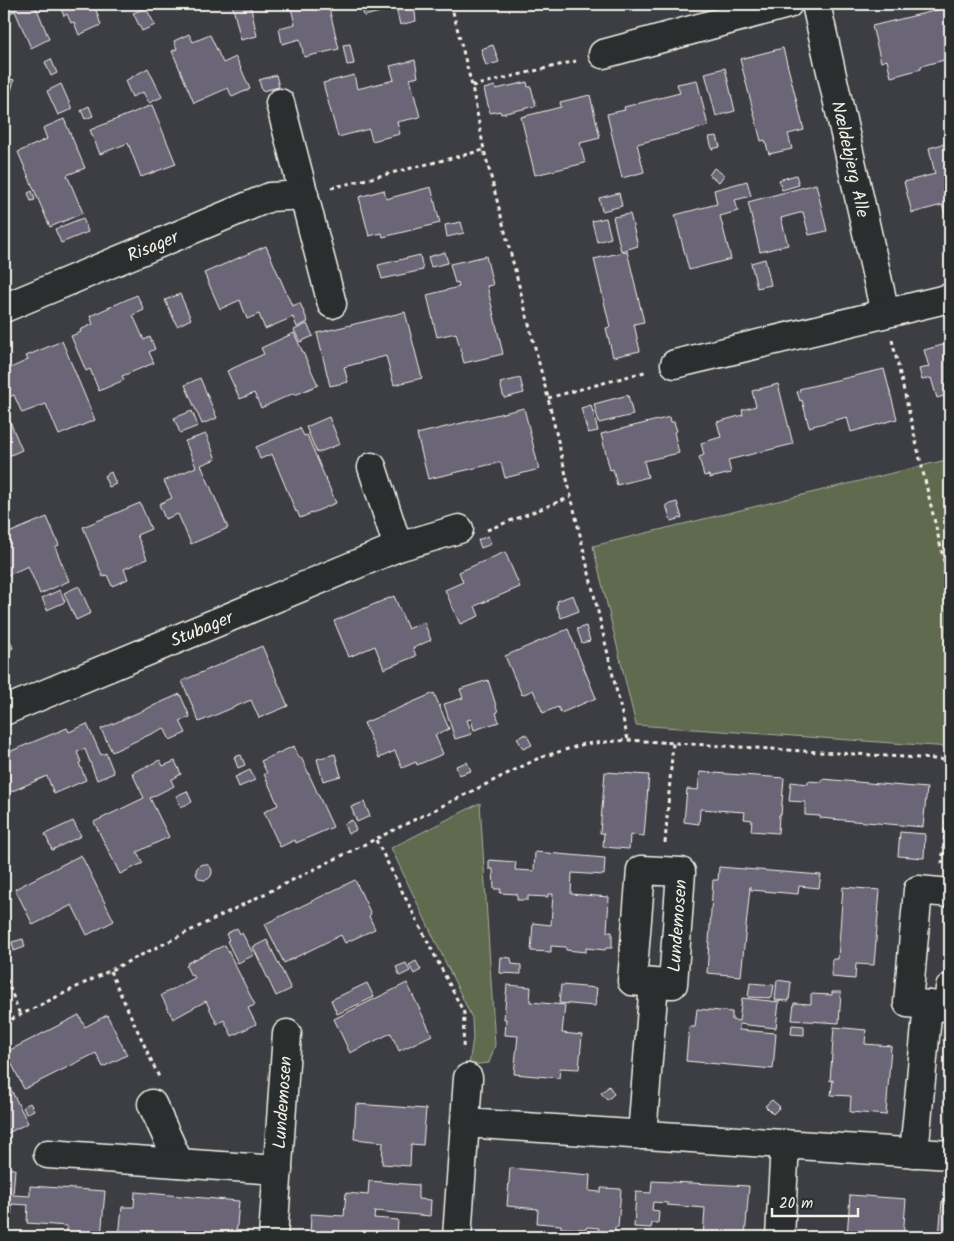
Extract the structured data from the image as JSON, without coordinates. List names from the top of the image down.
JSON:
{
  "streets": {
    "street": [
      "Nældebjerg Alle",
      "Risager",
      "Stubager",
      "Lundemosen"
    ]
  },
  "scale_bar": "20 m"
}
